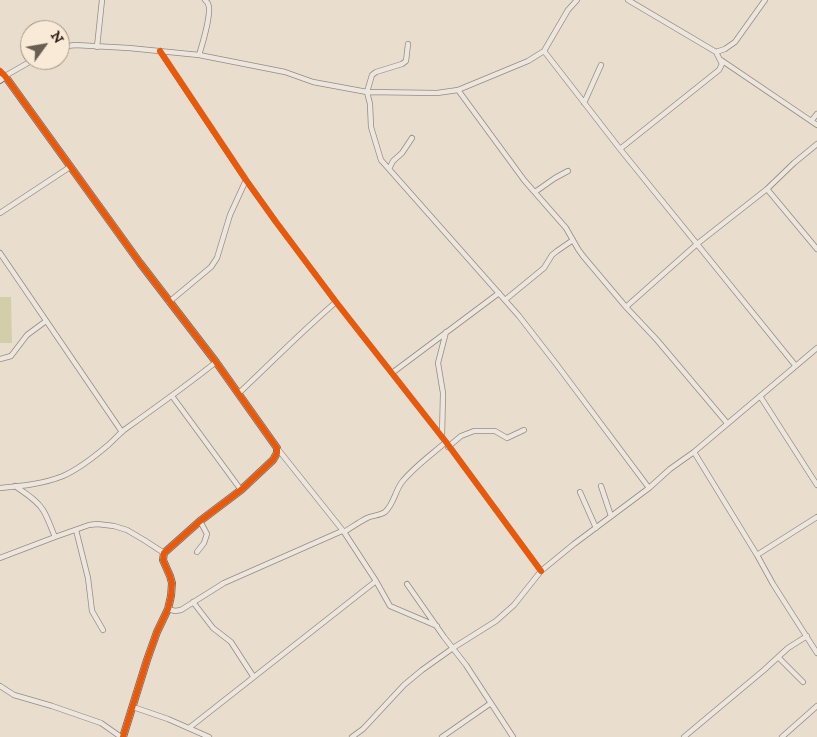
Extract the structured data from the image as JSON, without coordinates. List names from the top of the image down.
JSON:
{
  "north": "top right"
}
